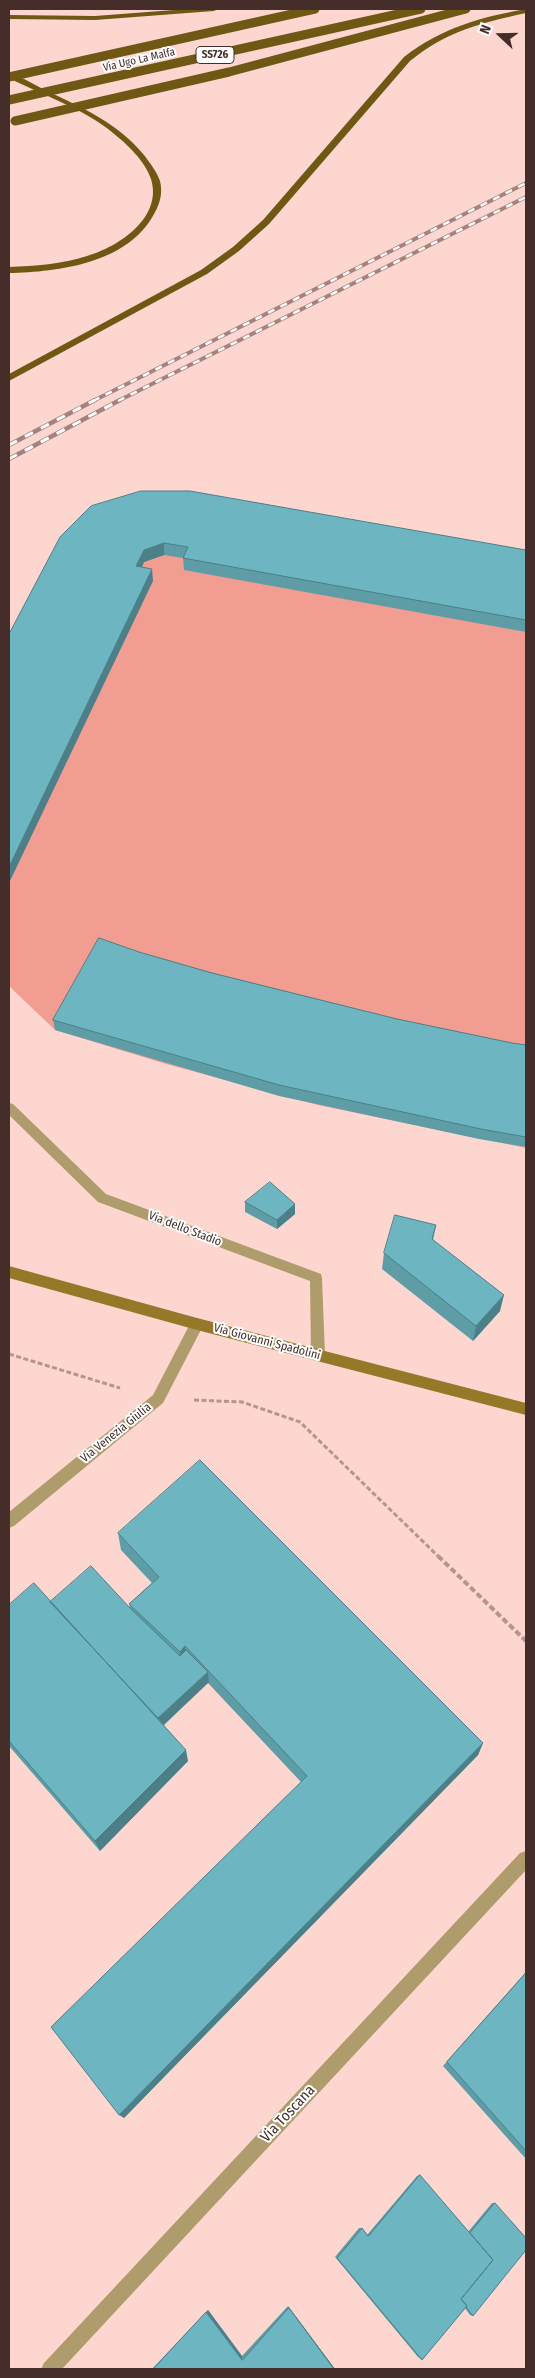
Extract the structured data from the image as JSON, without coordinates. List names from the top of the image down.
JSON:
{
  "streets": {
    "highway": ["SS726", "Via Ugo La Malfa"],
    "main road": ["Via Giovanni Spadolini"],
    "street": ["Via dello Stadio", "Via Venezia Giulia", "Via Toscana"]
  },
  "crossings": [
    ["Via dello Stadio", "Via Giovanni Spadolini"],
    ["Via Giovanni Spadolini", "Via Venezia Giulia"]
  ],
  "north": "left"
}
